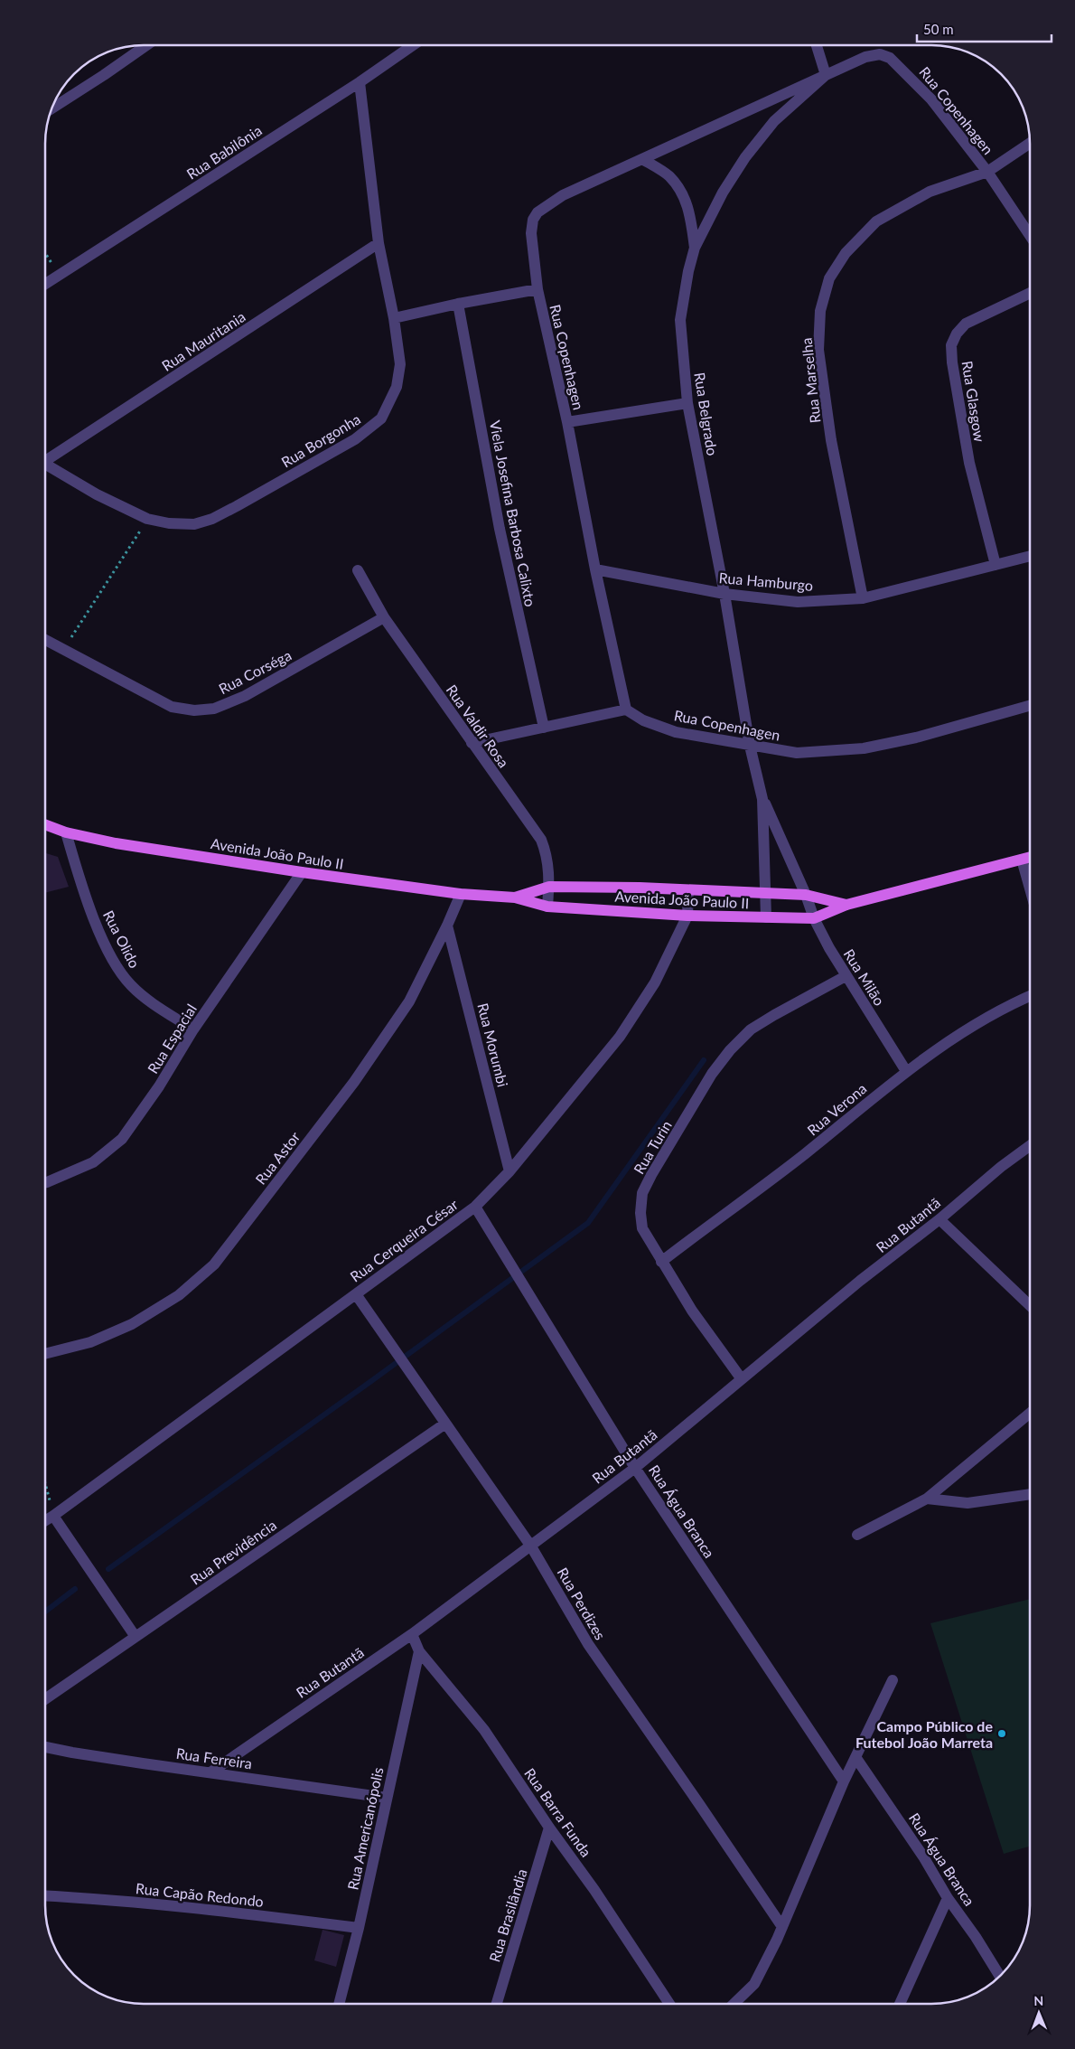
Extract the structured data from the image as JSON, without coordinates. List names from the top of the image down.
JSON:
{
  "streets": {
    "main road": ["Avenida João Paulo II"],
    "street": [
      "Rua Copenhagen",
      "Rua Babilônia",
      "Rua Mauritania",
      "Rua Marselha",
      "Rua Glasgow",
      "Rua Belgrado",
      "Rua Borgonha",
      "Viela Josefina Barbosa Calixto",
      "Rua Hamburgo",
      "Rua Corséga",
      "Rua Valdir Rosa",
      "Rua Olido",
      "Rua Milão",
      "Rua Espacial",
      "Rua Morumbi",
      "Rua Verona",
      "Rua Turin",
      "Rua Astor",
      "Rua Butantã",
      "Rua Cerqueira César",
      "Rua Água Branca",
      "Rua Previdência",
      "Rua Perdizes",
      "Rua Ferreira",
      "Rua Barra Funda",
      "Rua Americanópolis",
      "Rua Capão Redondo",
      "Rua Brasilândia"
    ]
  },
  "crossings": [
    ["Rua Copenhagen", "Rua Marselha"],
    ["Rua Copenhagen", "Rua Belgrado"],
    ["Rua Copenhagen", "Rua Hamburgo"],
    ["Rua Babilônia", "Rua Borgonha"],
    ["Rua Mauritania", "Rua Borgonha"],
    ["Rua Marselha", "Rua Hamburgo"],
    ["Rua Glasgow", "Rua Hamburgo"],
    ["Rua Belgrado", "Rua Hamburgo"],
    ["Rua Belgrado", "Avenida João Paulo II"],
    ["Rua Belgrado", "Rua Milão"],
    ["Rua Corséga", "Rua Valdir Rosa"],
    ["Rua Valdir Rosa", "Avenida João Paulo II"],
    ["Avenida João Paulo II", "Rua Olido"],
    ["Avenida João Paulo II", "Rua Milão"],
    ["Avenida João Paulo II", "Rua Espacial"],
    ["Avenida João Paulo II", "Rua Astor"],
    ["Avenida João Paulo II", "Rua Cerqueira César"],
    ["Rua Olido", "Rua Espacial"],
    ["Rua Milão", "Rua Verona"],
    ["Rua Milão", "Rua Turin"],
    ["Rua Morumbi", "Rua Astor"],
    ["Rua Morumbi", "Rua Cerqueira César"],
    ["Rua Verona", "Rua Turin"],
    ["Rua Turin", "Rua Butantã"],
    ["Rua Butantã", "Rua Água Branca"],
    ["Rua Butantã", "Rua Perdizes"],
    ["Rua Butantã", "Rua Ferreira"],
    ["Rua Butantã", "Rua Barra Funda"],
    ["Rua Cerqueira César", "Rua Água Branca"],
    ["Rua Cerqueira César", "Rua Perdizes"],
    ["Rua Previdência", "Rua Perdizes"],
    ["Rua Ferreira", "Rua Americanópolis"],
    ["Rua Barra Funda", "Rua Americanópolis"],
    ["Rua Barra Funda", "Rua Brasilândia"],
    ["Rua Americanópolis", "Rua Capão Redondo"]
  ],
  "places": ["Campo Público de Futebol João Marreta"],
  "scale_bar": "50 m",
  "north": "top"
}
